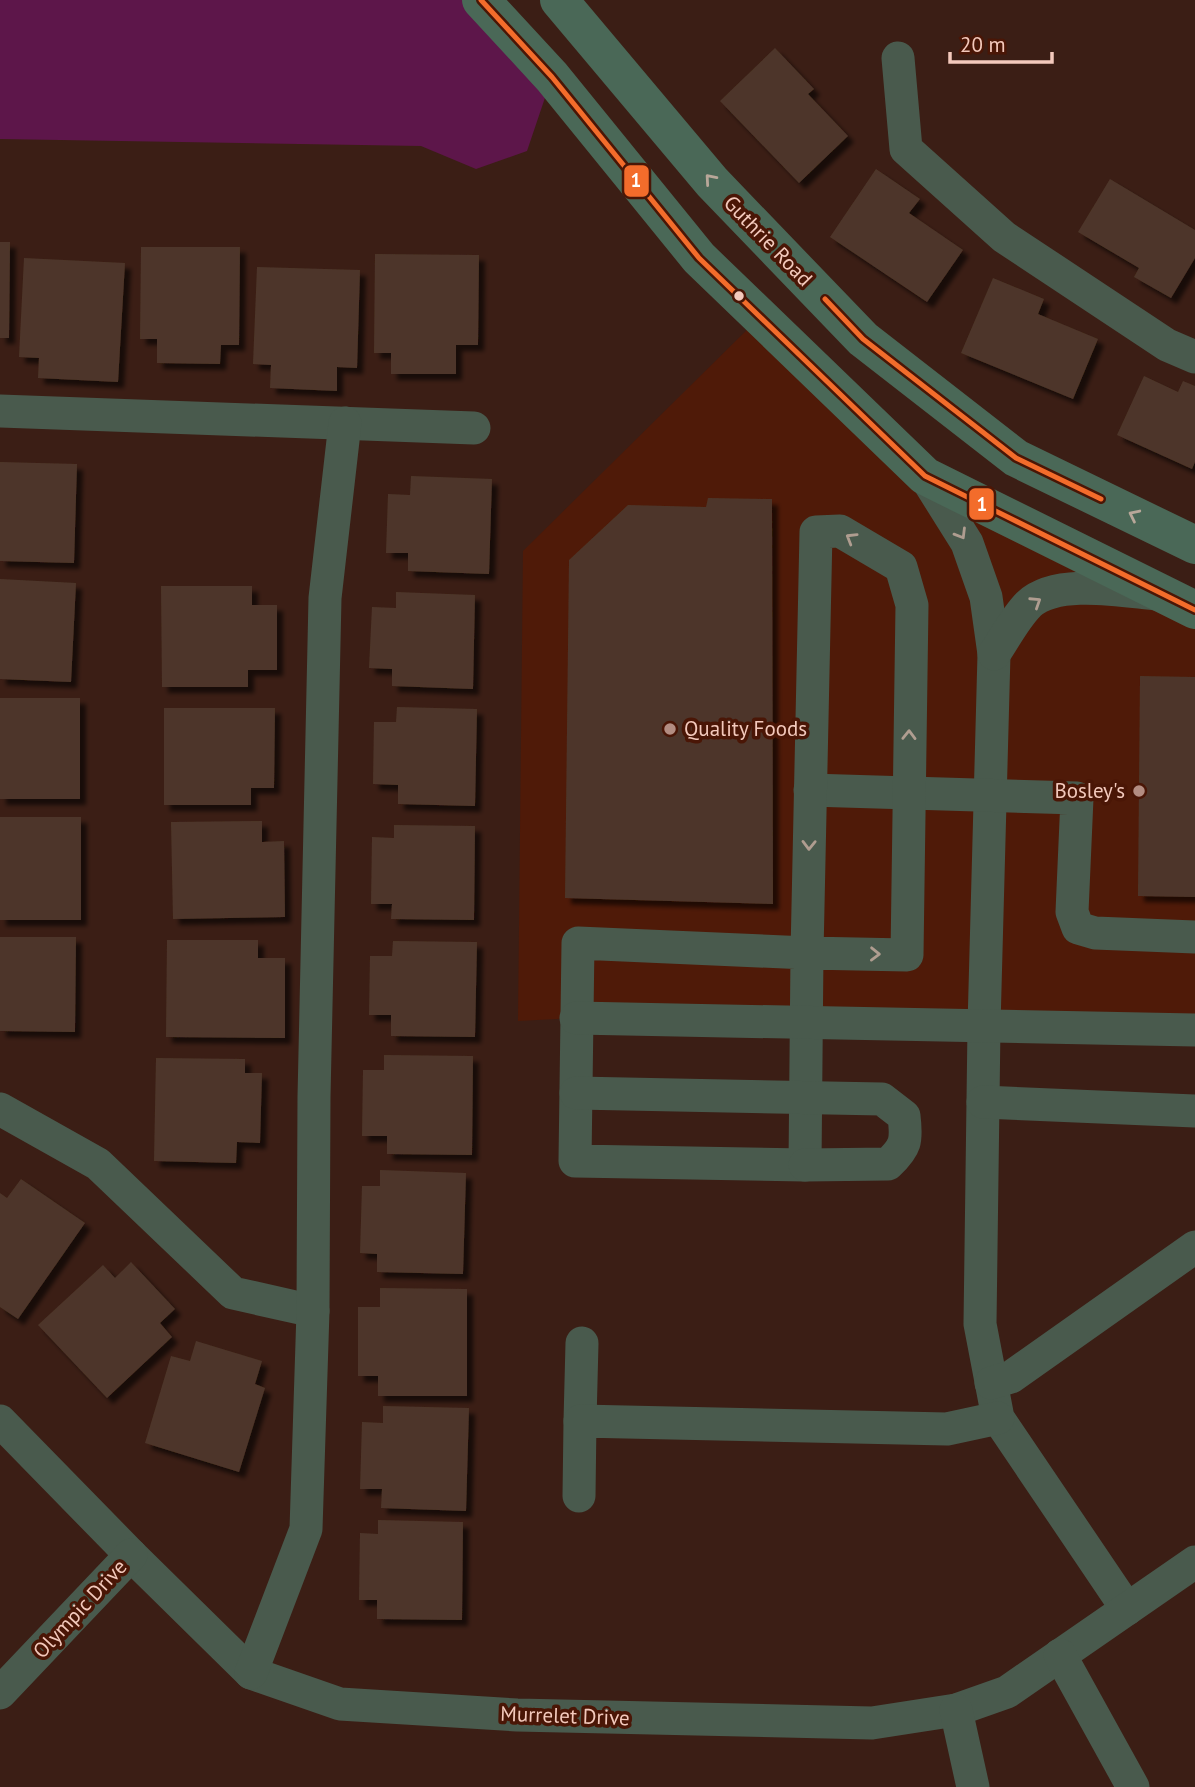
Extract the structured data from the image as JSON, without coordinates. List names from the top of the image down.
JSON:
{
  "streets": {
    "main road": ["Guthrie Road"],
    "street": ["Olympic Drive", "Murrelet Drive"]
  },
  "crossings": [
    ["Olympic Drive", "Murrelet Drive"]
  ],
  "places": ["Quality Foods", "Bosley's"],
  "lines": ["transit line 1"],
  "scale_bar": "20 m"
}
